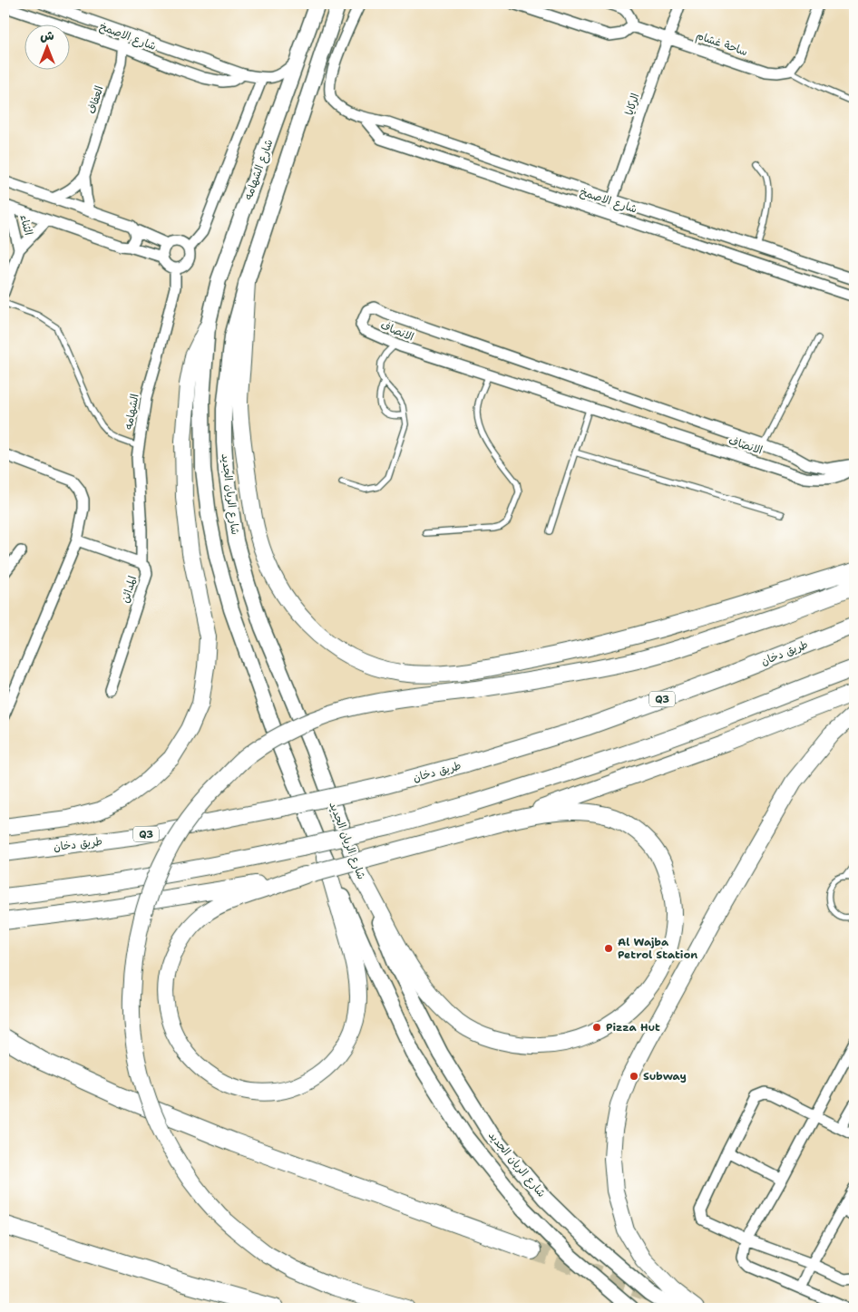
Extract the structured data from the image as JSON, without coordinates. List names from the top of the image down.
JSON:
{
  "streets": {
    "main road": [
      "شارع الشهامه",
      "شارع الريان الجديد",
      "طريق دخان",
      "Q3"
    ],
    "street": [
      "شارع الاصمخ",
      "ساحة غشام",
      "العفاف",
      "الركايا",
      "الثناء",
      "الانصاف",
      "الشهامه",
      "المدائن"
    ]
  },
  "crossings": [
    ["شارع الاصمخ", "العفاف"],
    ["شارع الاصمخ", "الركايا"],
    ["شارع الاصمخ", "شارع الشهامه"],
    ["ساحة غشام", "الركايا"],
    ["شارع الشهامه", "شارع الريان الجديد"],
    ["الشهامه", "المدائن"]
  ],
  "places": ["Al Wajba Petrol Station", "Pizza Hut", "Subway"],
  "north": "top"
}
